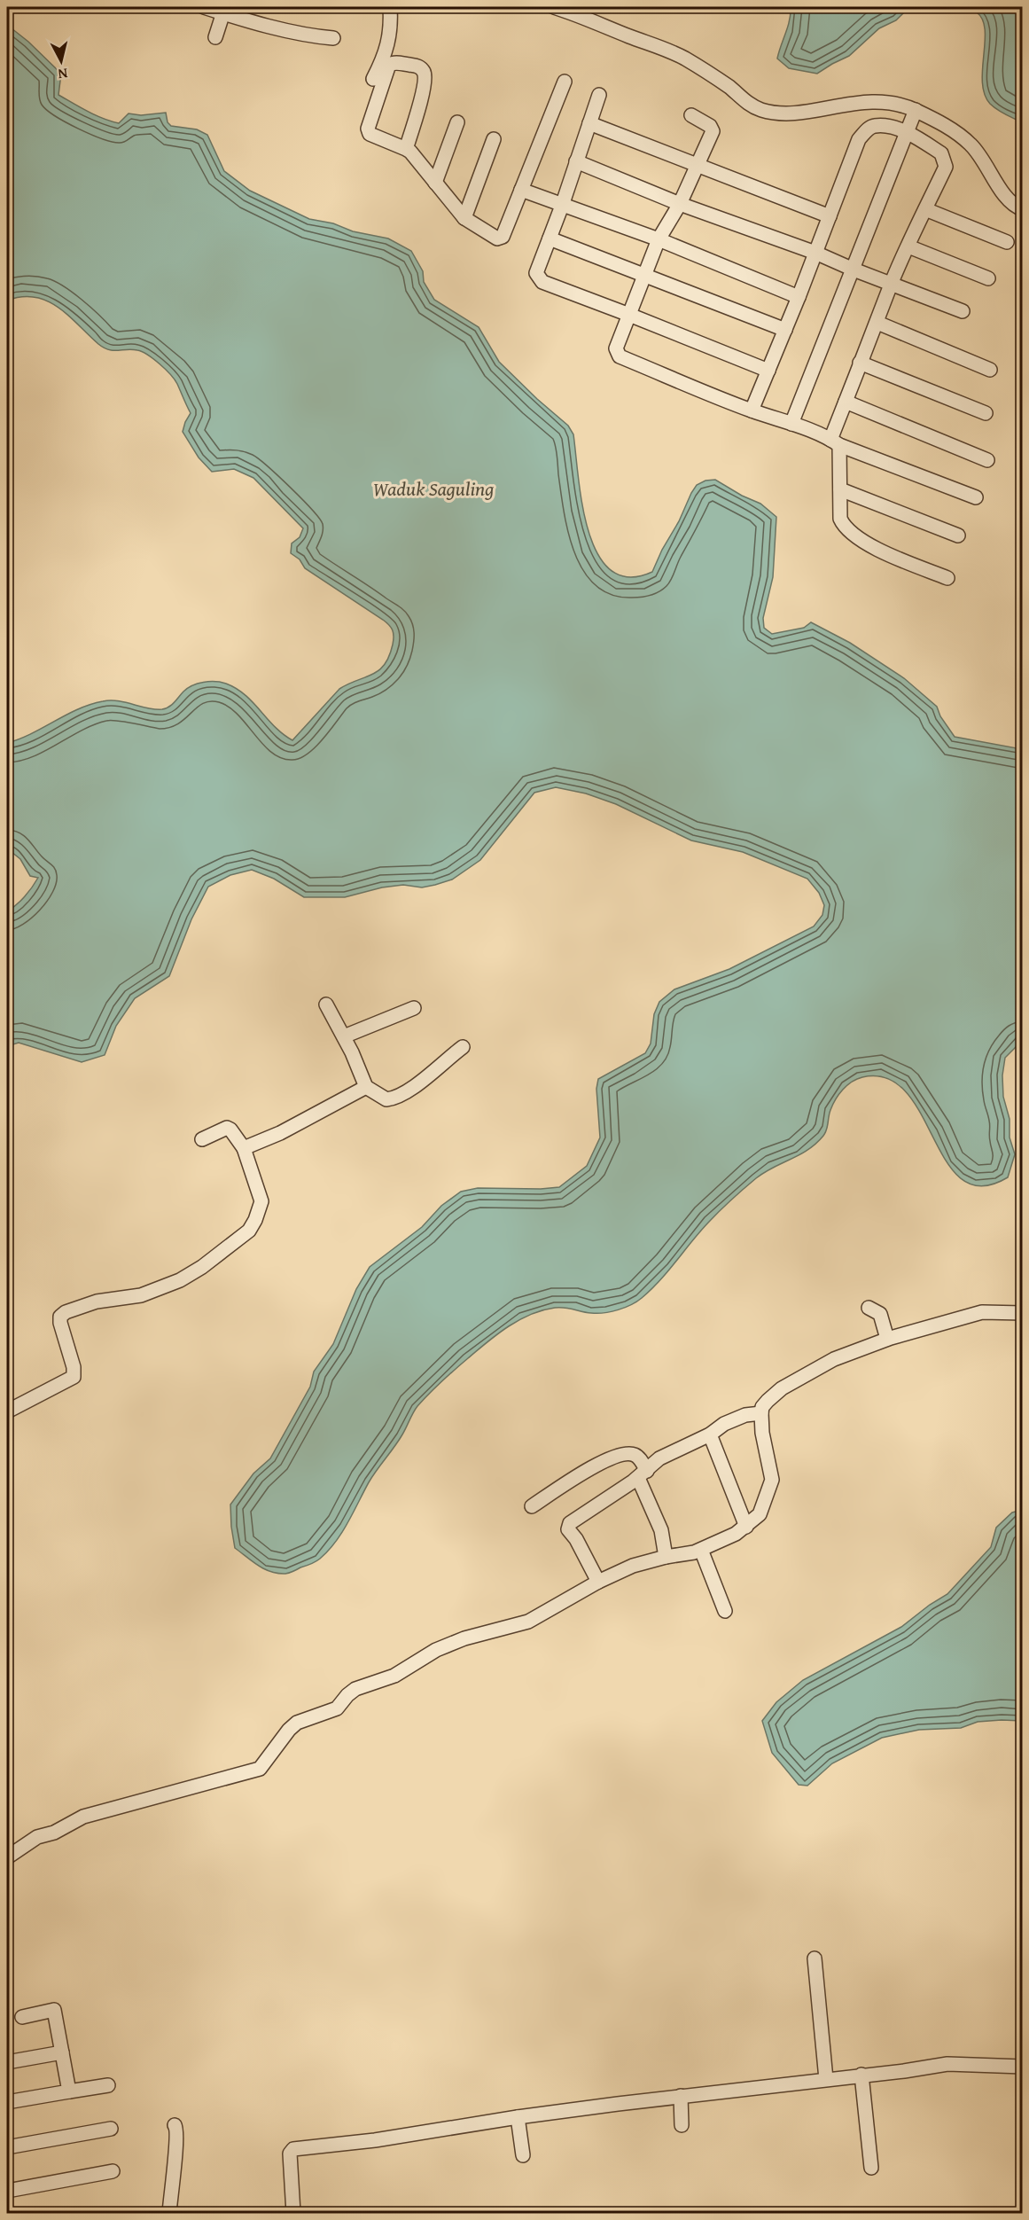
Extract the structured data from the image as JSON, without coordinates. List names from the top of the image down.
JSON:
{
  "water": ["Waduk Saguling"],
  "north": "bottom"
}
